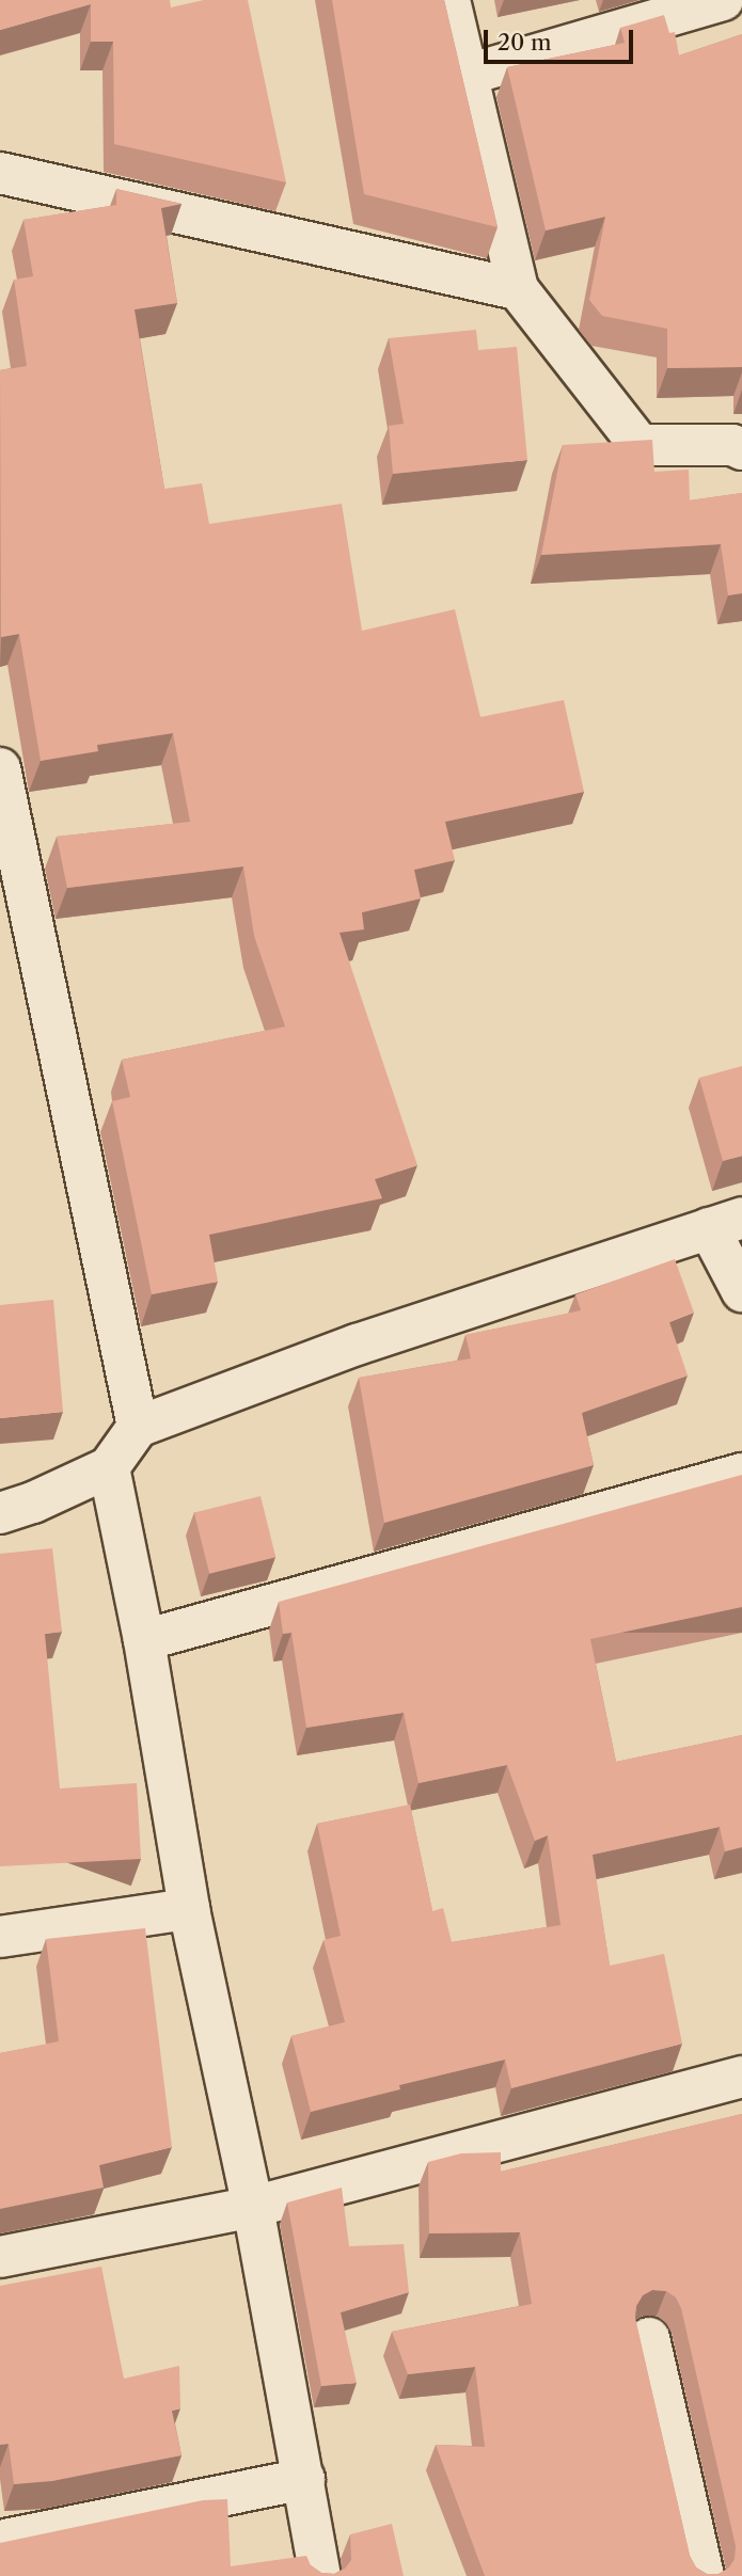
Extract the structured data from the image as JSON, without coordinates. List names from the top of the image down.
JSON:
{
  "scale_bar": "20 m"
}
